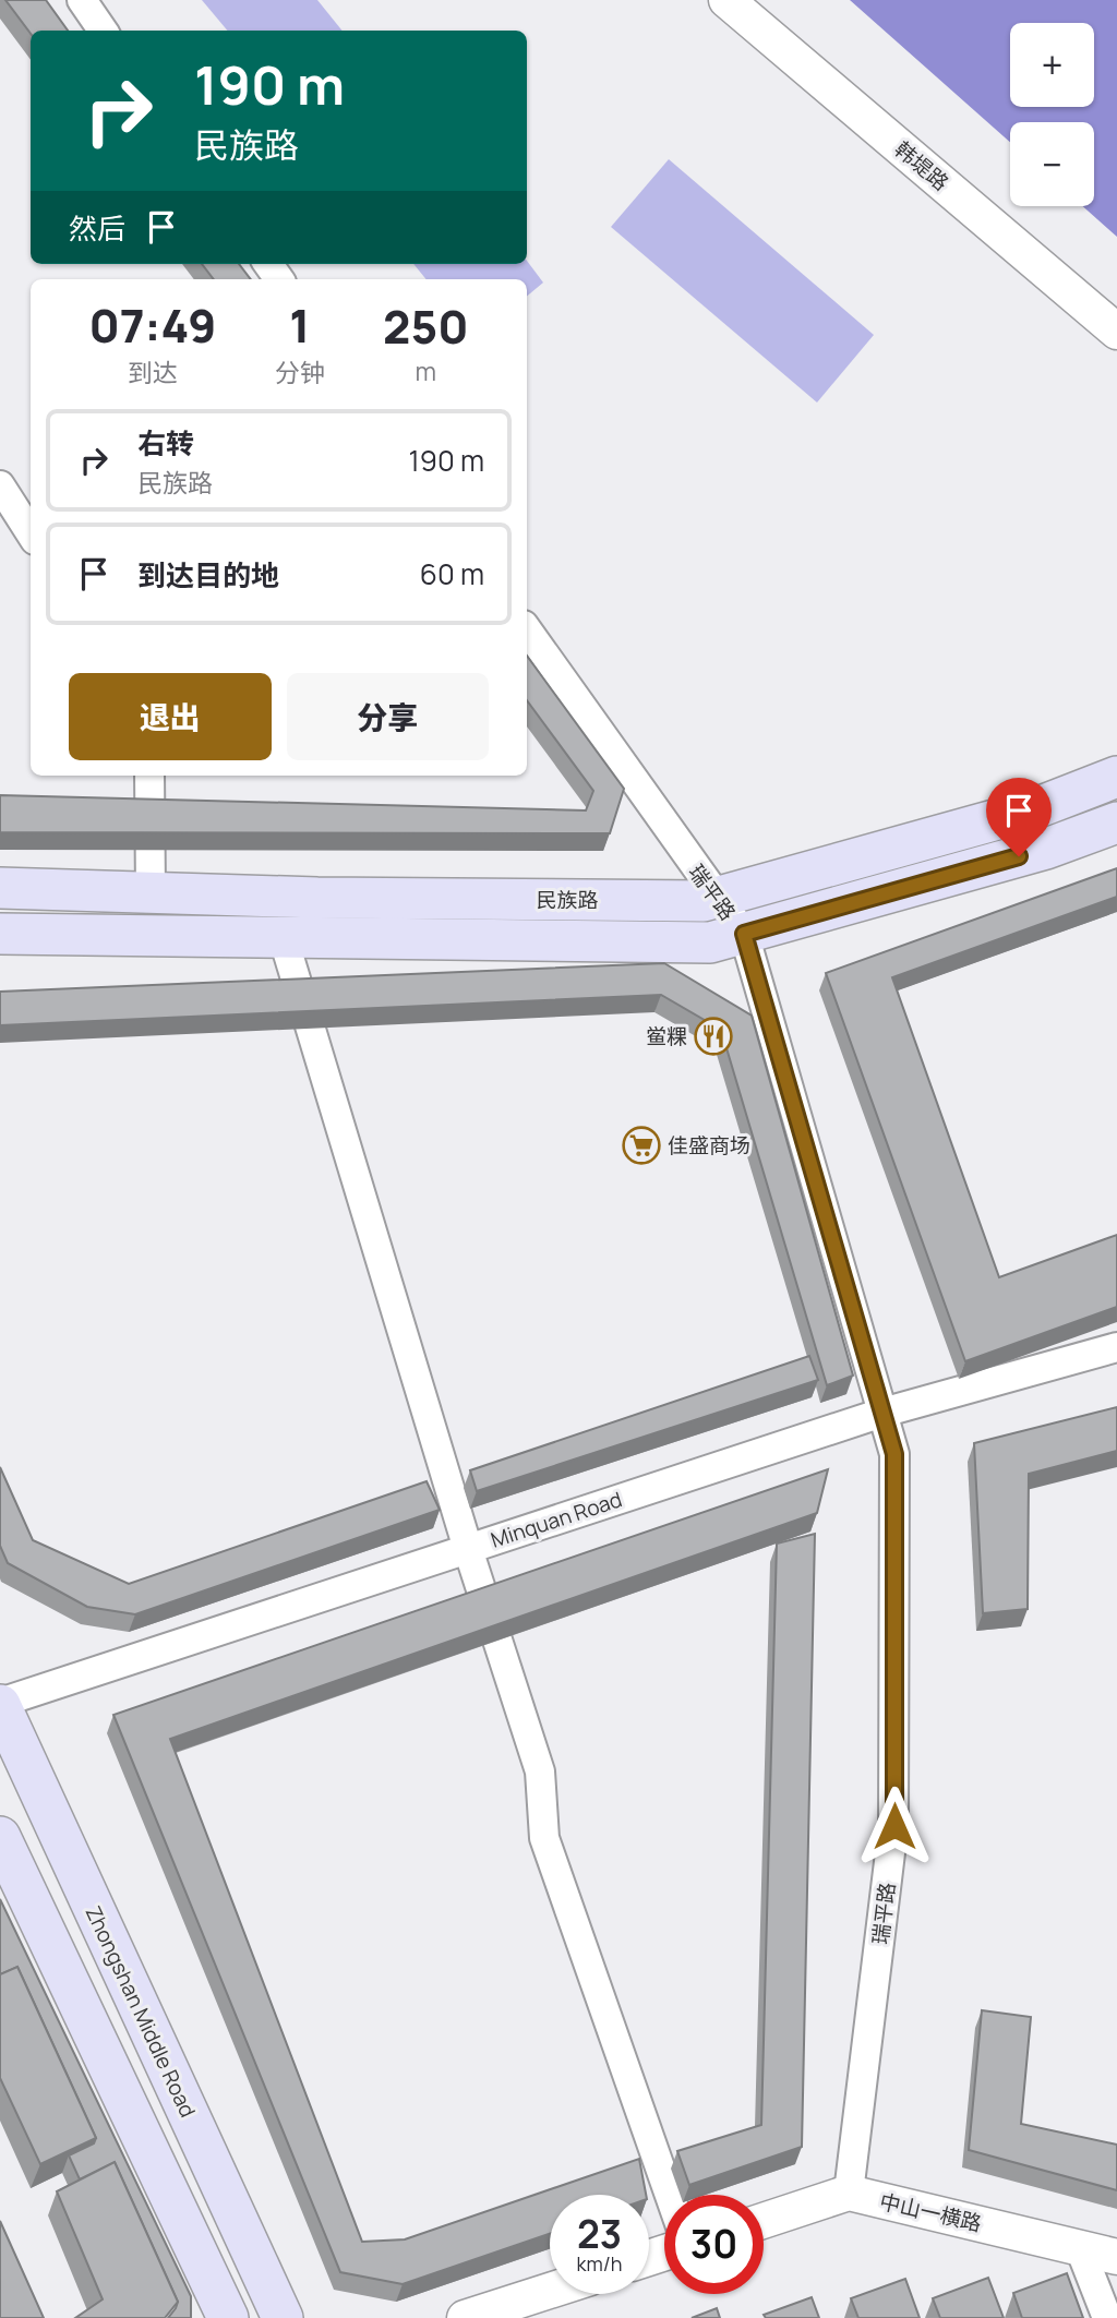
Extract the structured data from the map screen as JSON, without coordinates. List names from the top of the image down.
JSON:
{
  "streets": {
    "main road": ["民族路", "Zhongshan Middle Road"],
    "street": [
      "韩堤路",
      "瑞平路",
      "Minquan Road",
      "中山一横路"
    ]
  },
  "crossings": [
    ["瑞平路", "民族路"],
    ["瑞平路", "Minquan Road"],
    ["瑞平路", "中山一横路"],
    ["Minquan Road", "Zhongshan Middle Road"]
  ],
  "places": {
    "restaurant": ["鲎粿"],
    "supermarket": ["佳盛商场"]
  },
  "page": {
    "map_buttons": ["+", "−"],
    "turn": ["190 m", "民族路"],
    "then": "然后",
    "eta": [
      "07:49",
      "到达",
      "1",
      "分钟",
      "250",
      "m"
    ],
    "list": [
      {
        "name": "右转",
        "note": "民族路",
        "value": "190 m"
      },
      {
        "name": "到达目的地",
        "value": "60 m"
      }
    ],
    "buttons": ["退出", "分享"],
    "speed": "23 km/h",
    "limit": "30"
  }
}
